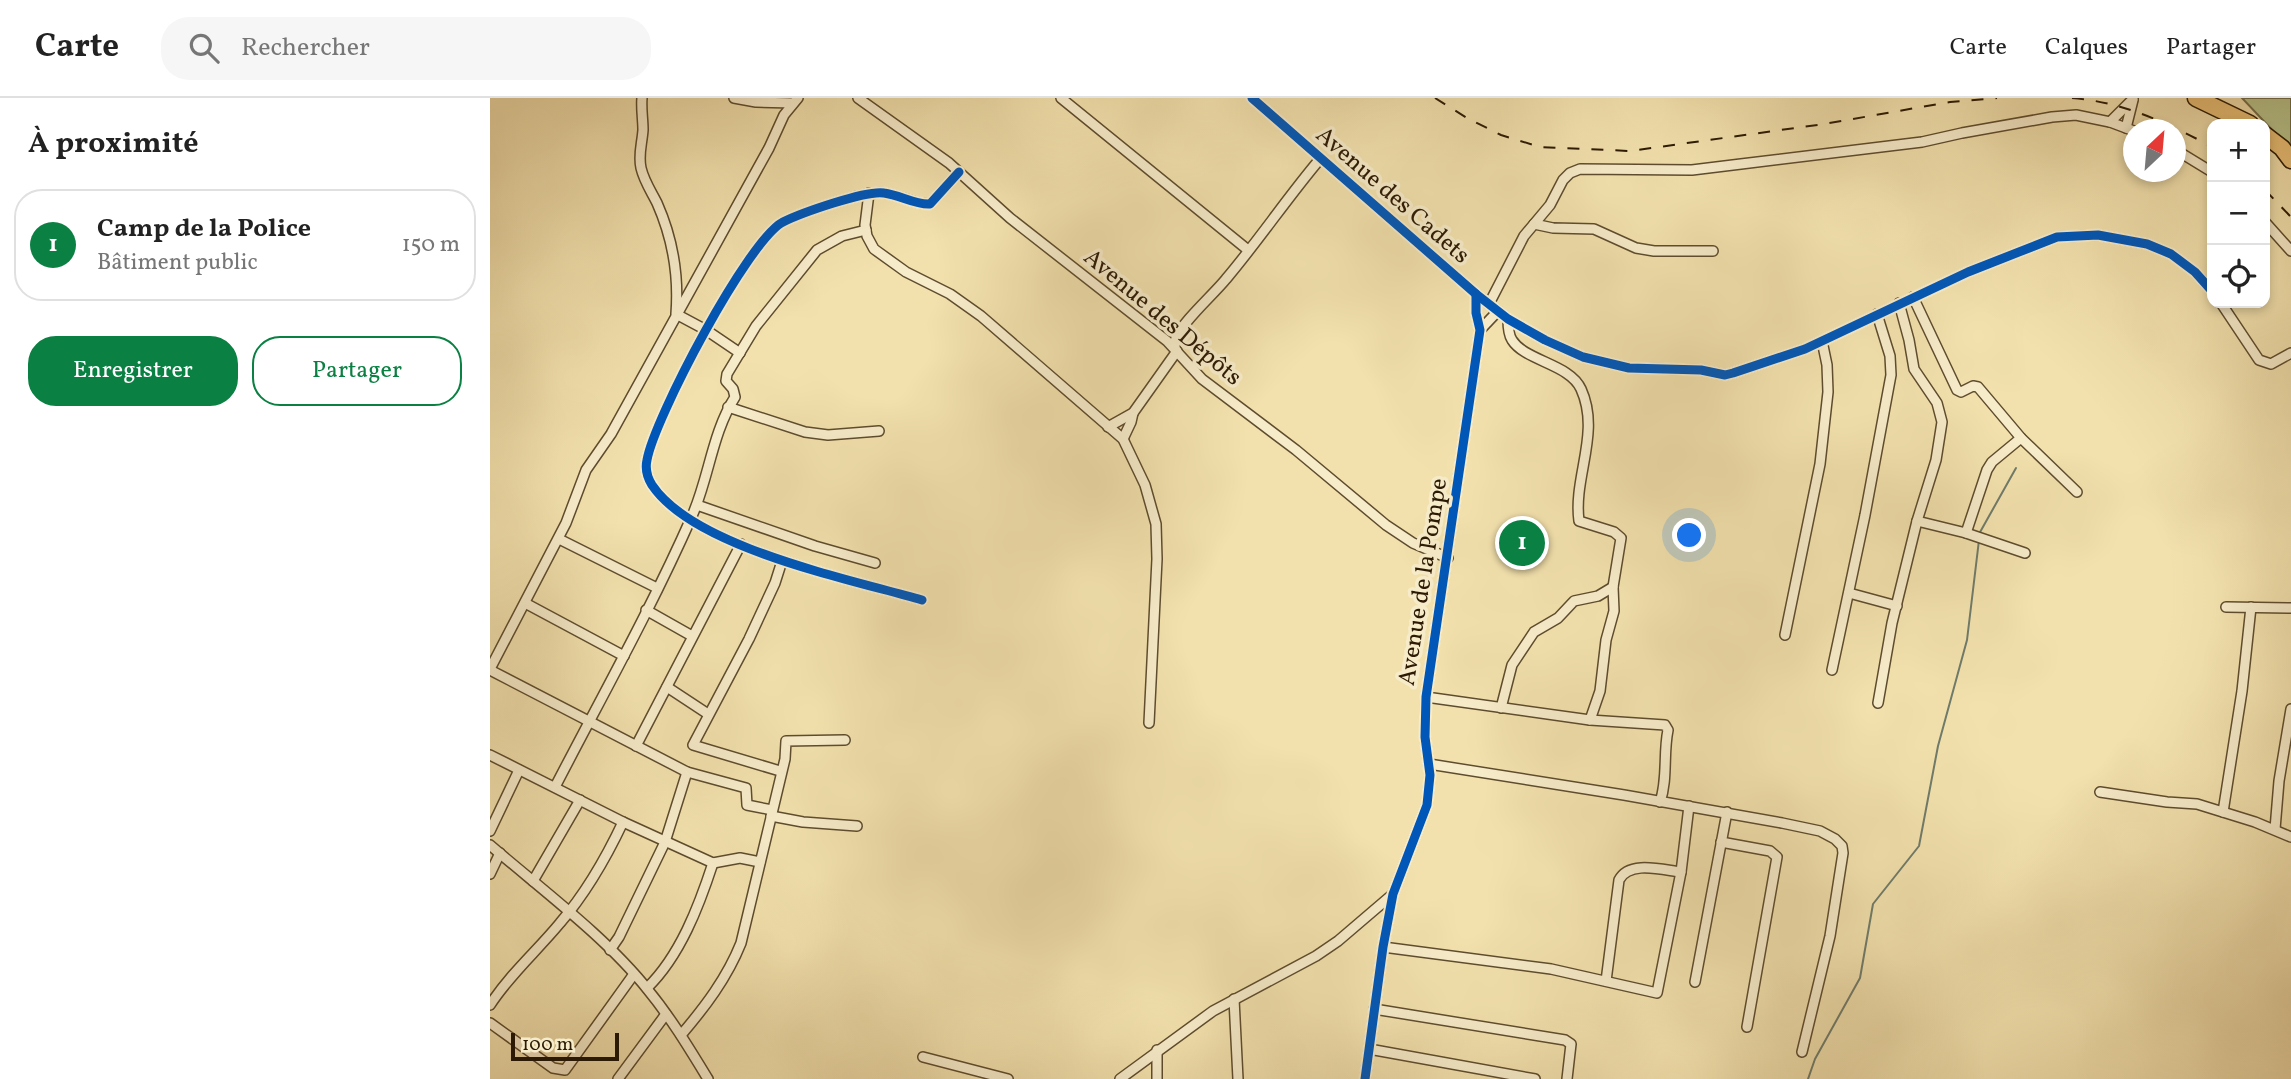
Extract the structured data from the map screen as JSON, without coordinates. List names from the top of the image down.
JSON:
{
  "streets": {
    "street": ["Avenue des Cadets", "Avenue des Dépôts", "Avenue de la Pompe"]
  },
  "crossings": [
    ["Avenue des Cadets", "Avenue de la Pompe"],
    ["Avenue des Dépôts", "Avenue de la Pompe"]
  ],
  "scale_bar": "100 m",
  "north": "top right",
  "page": {
    "header": "Carte",
    "search": "Rechercher",
    "nav": ["Carte", "Calques", "Partager"],
    "heading": "À proximité",
    "map_buttons": ["+", "−"],
    "list": [
      {
        "mark": "1",
        "name": "Camp de la Police",
        "note": "Bâtiment public",
        "value": "150 m"
      }
    ],
    "buttons": ["Enregistrer", "Partager"],
    "pins": "1",
    "scale": "100 m"
  }
}
